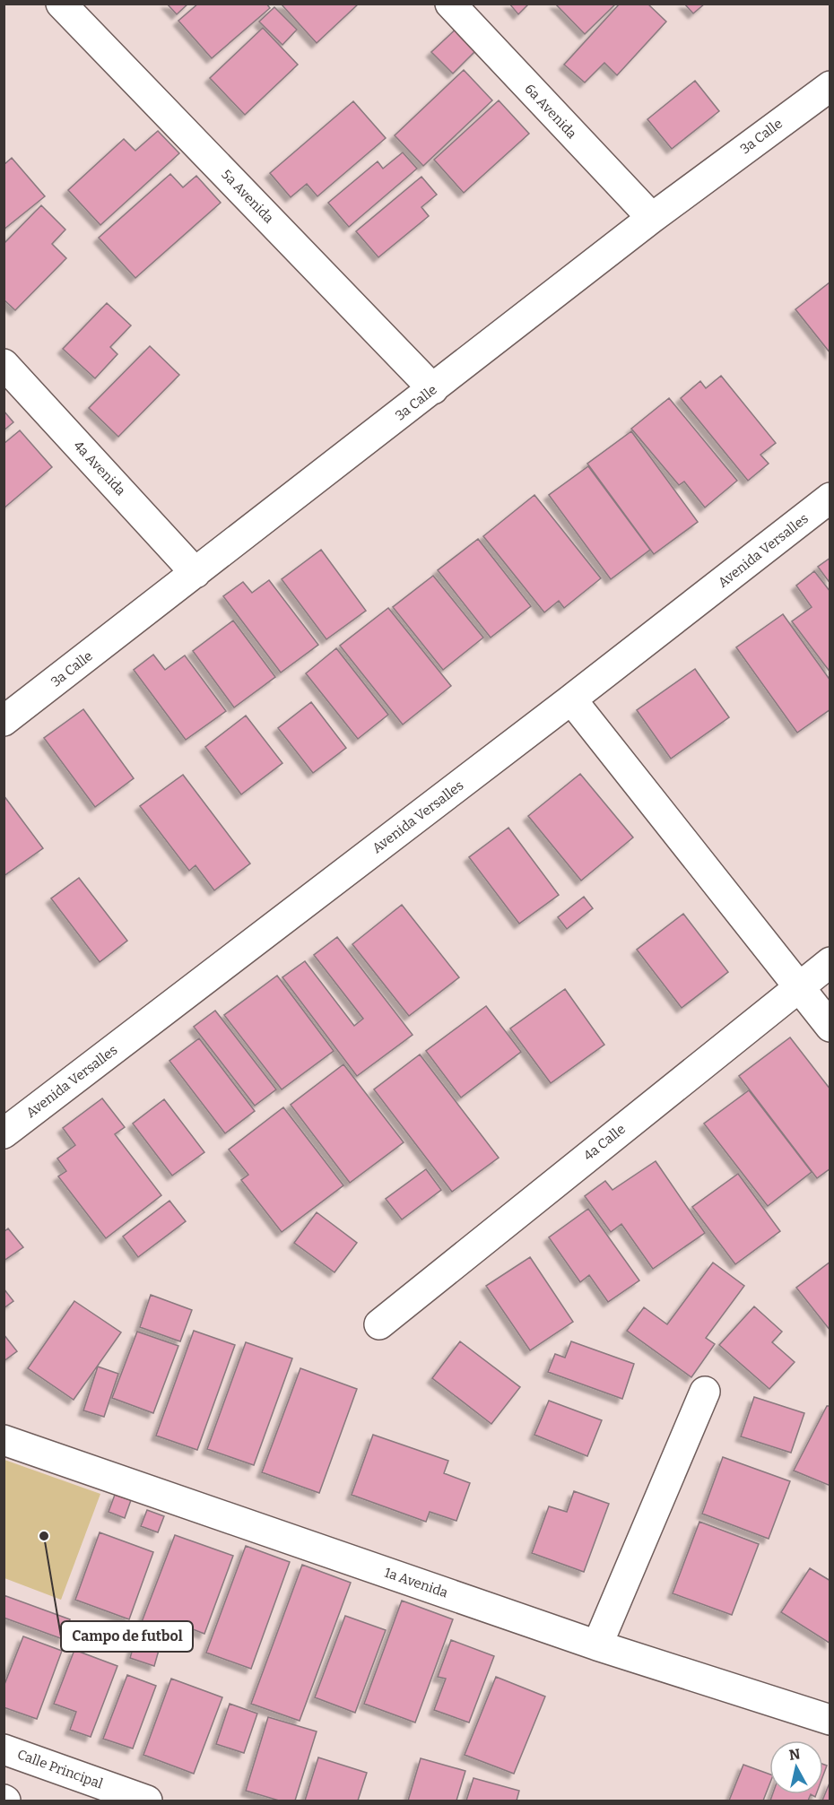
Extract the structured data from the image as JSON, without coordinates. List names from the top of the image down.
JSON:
{
  "streets": {
    "street": [
      "6a Avenida",
      "3a Calle",
      "5a Avenida",
      "4a Avenida",
      "Avenida Versalles",
      "4a Calle",
      "1a Avenida",
      "Calle Principal"
    ]
  },
  "crossings": [
    ["6a Avenida", "3a Calle"],
    ["3a Calle", "5a Avenida"],
    ["3a Calle", "4a Avenida"]
  ],
  "places": ["Campo de futbol"],
  "north": "top"
}
